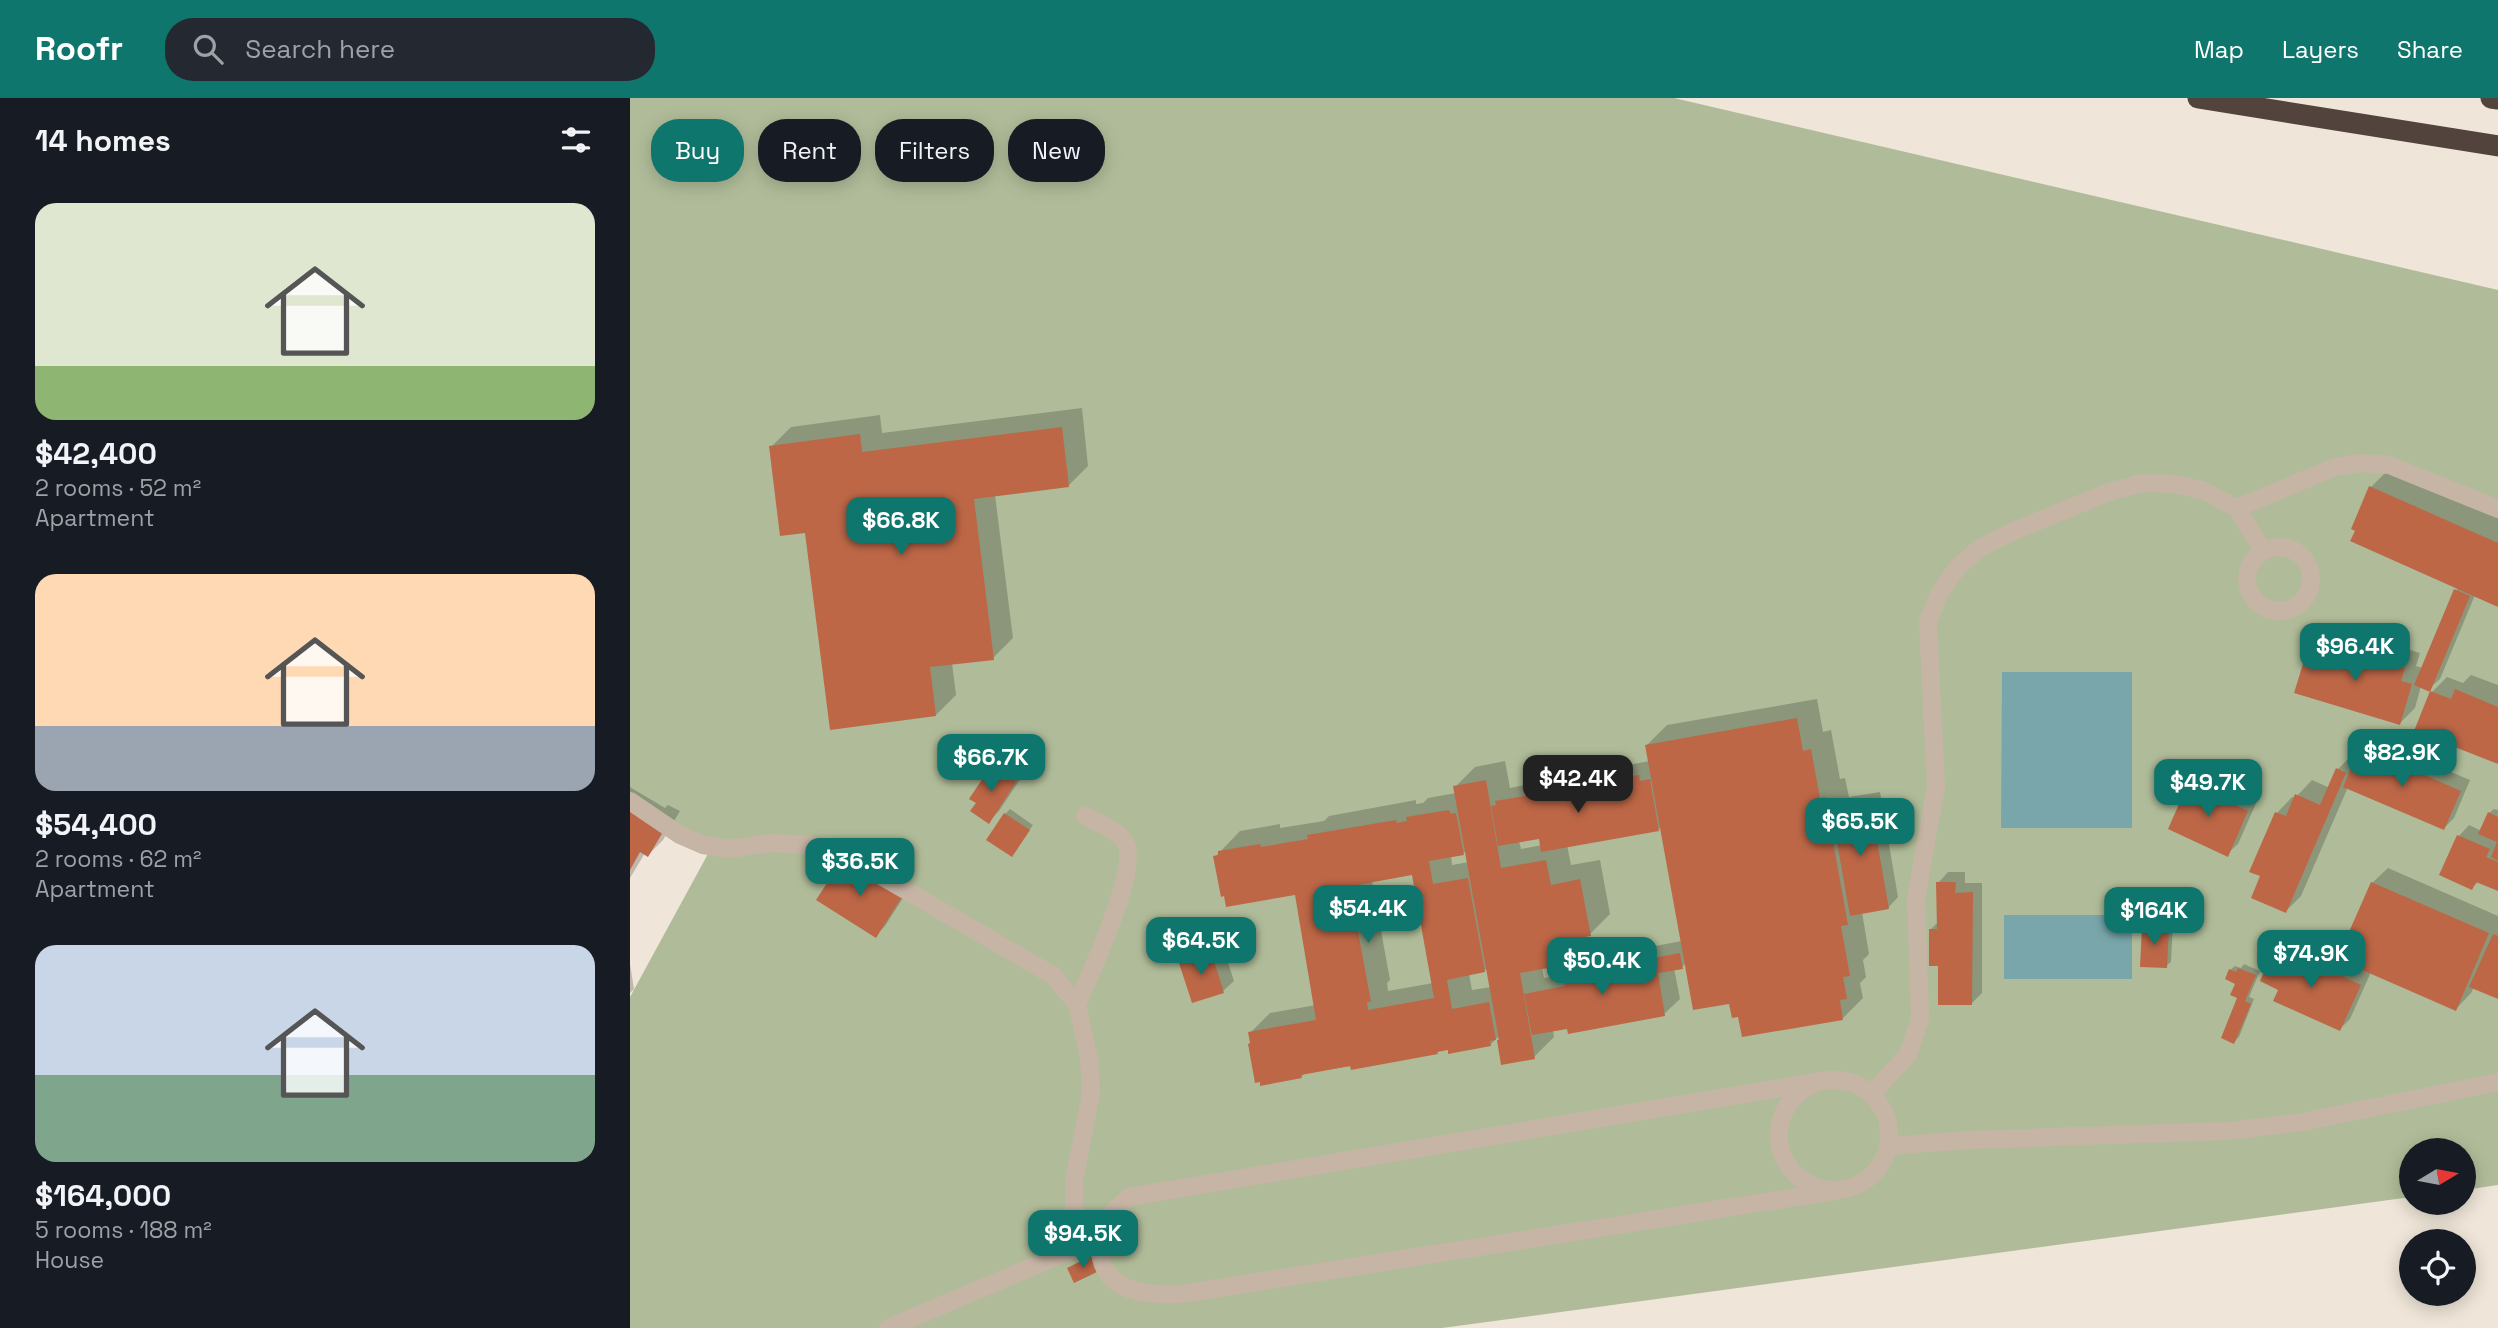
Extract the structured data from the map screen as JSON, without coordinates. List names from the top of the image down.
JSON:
{
  "north": "right",
  "page": {
    "header": "Roofr",
    "search": "Search here",
    "nav": ["Map", "Layers", "Share"],
    "heading": "14 homes",
    "chip": [
      "Buy",
      "Rent",
      "Filters",
      "New"
    ],
    "list": [
      {
        "name": "$42,400",
        "note": "2 rooms · 52 m² · Apartment"
      },
      {
        "name": "$54,400",
        "note": "2 rooms · 62 m² · Apartment"
      },
      {
        "name": "$164,000",
        "note": "5 rooms · 188 m² · House"
      }
    ],
    "price": [
      "$66.8K",
      "$96.4K",
      "$82.9K",
      "$66.7K",
      "$42.4K",
      "$49.7K",
      "$65.5K",
      "$36.5K",
      "$54.4K",
      "$164K",
      "$64.5K",
      "$74.9K",
      "$50.4K",
      "$94.5K"
    ]
  }
}
